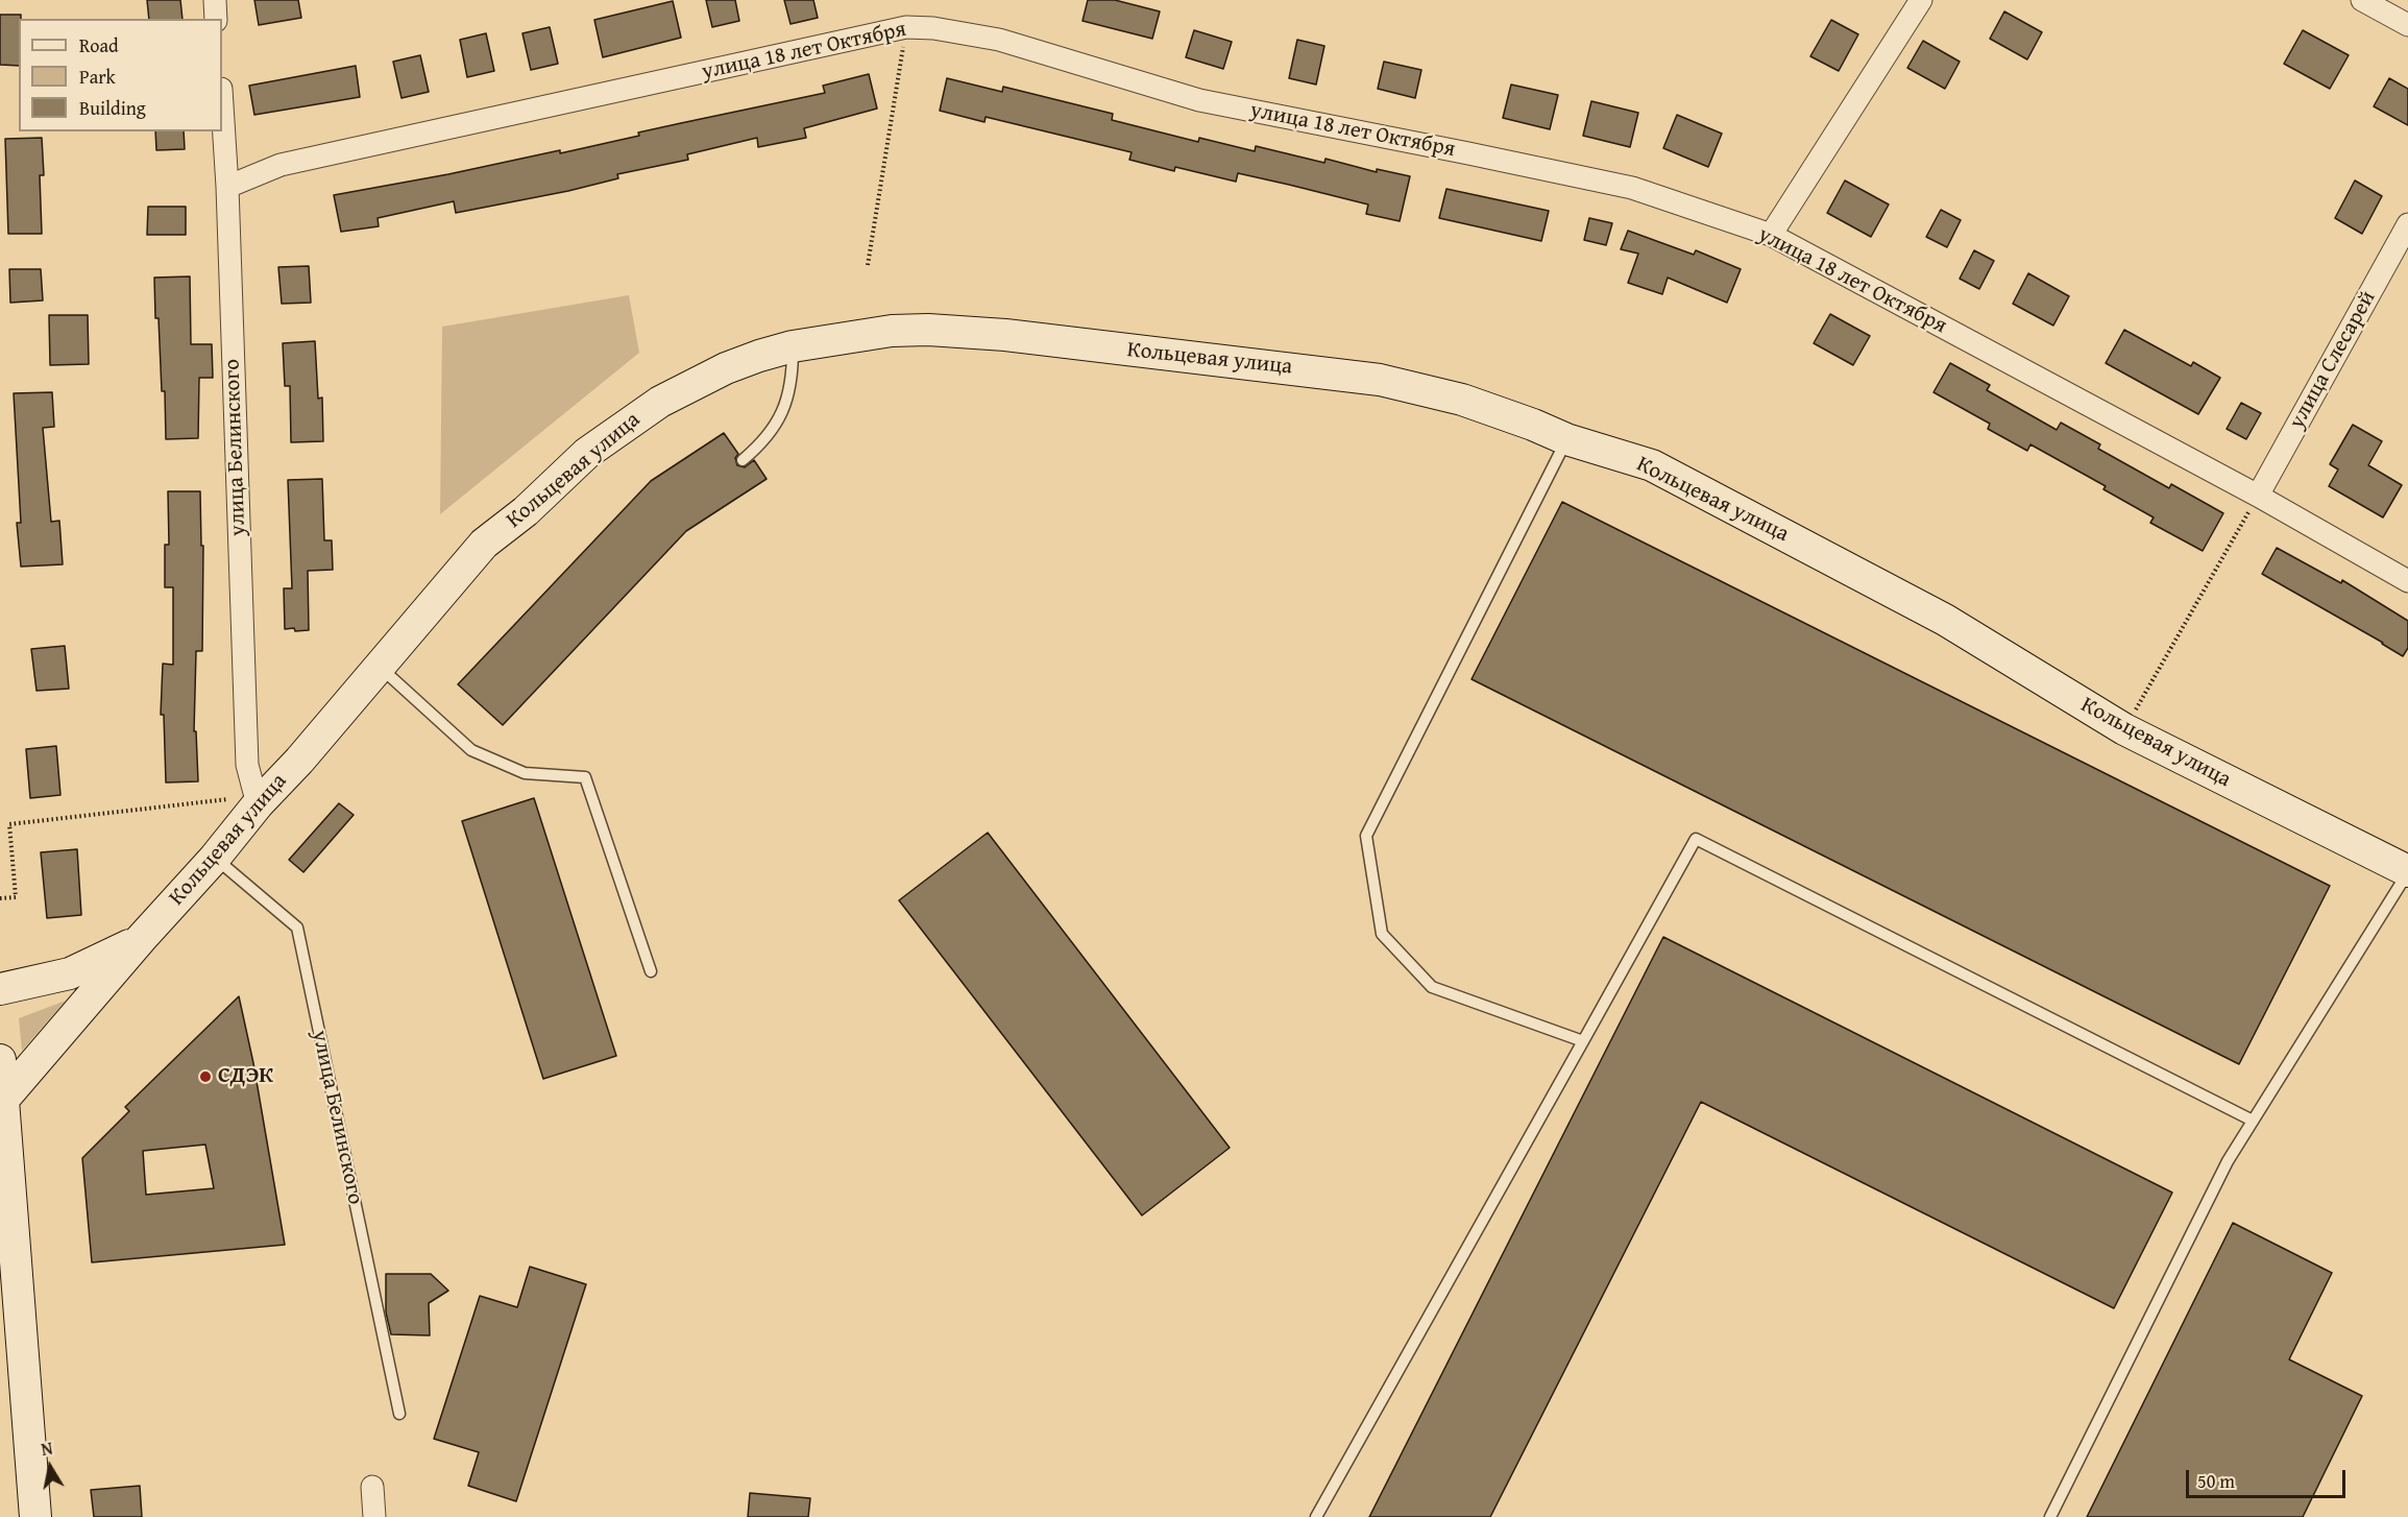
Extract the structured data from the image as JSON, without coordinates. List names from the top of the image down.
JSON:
{
  "streets": {
    "street": [
      "улица 18 лет Октября",
      "Кольцевая улица",
      "улица Слесарей",
      "улица Белинского"
    ]
  },
  "crossings": [
    ["улица 18 лет Октября", "улица Слесарей"],
    ["улица 18 лет Октября", "улица Белинского"],
    ["Кольцевая улица", "улица Белинского"]
  ],
  "places": ["СДЭК"],
  "legend": ["Road", "Park", "Building"],
  "scale_bar": "50 m",
  "north": "top"
}
